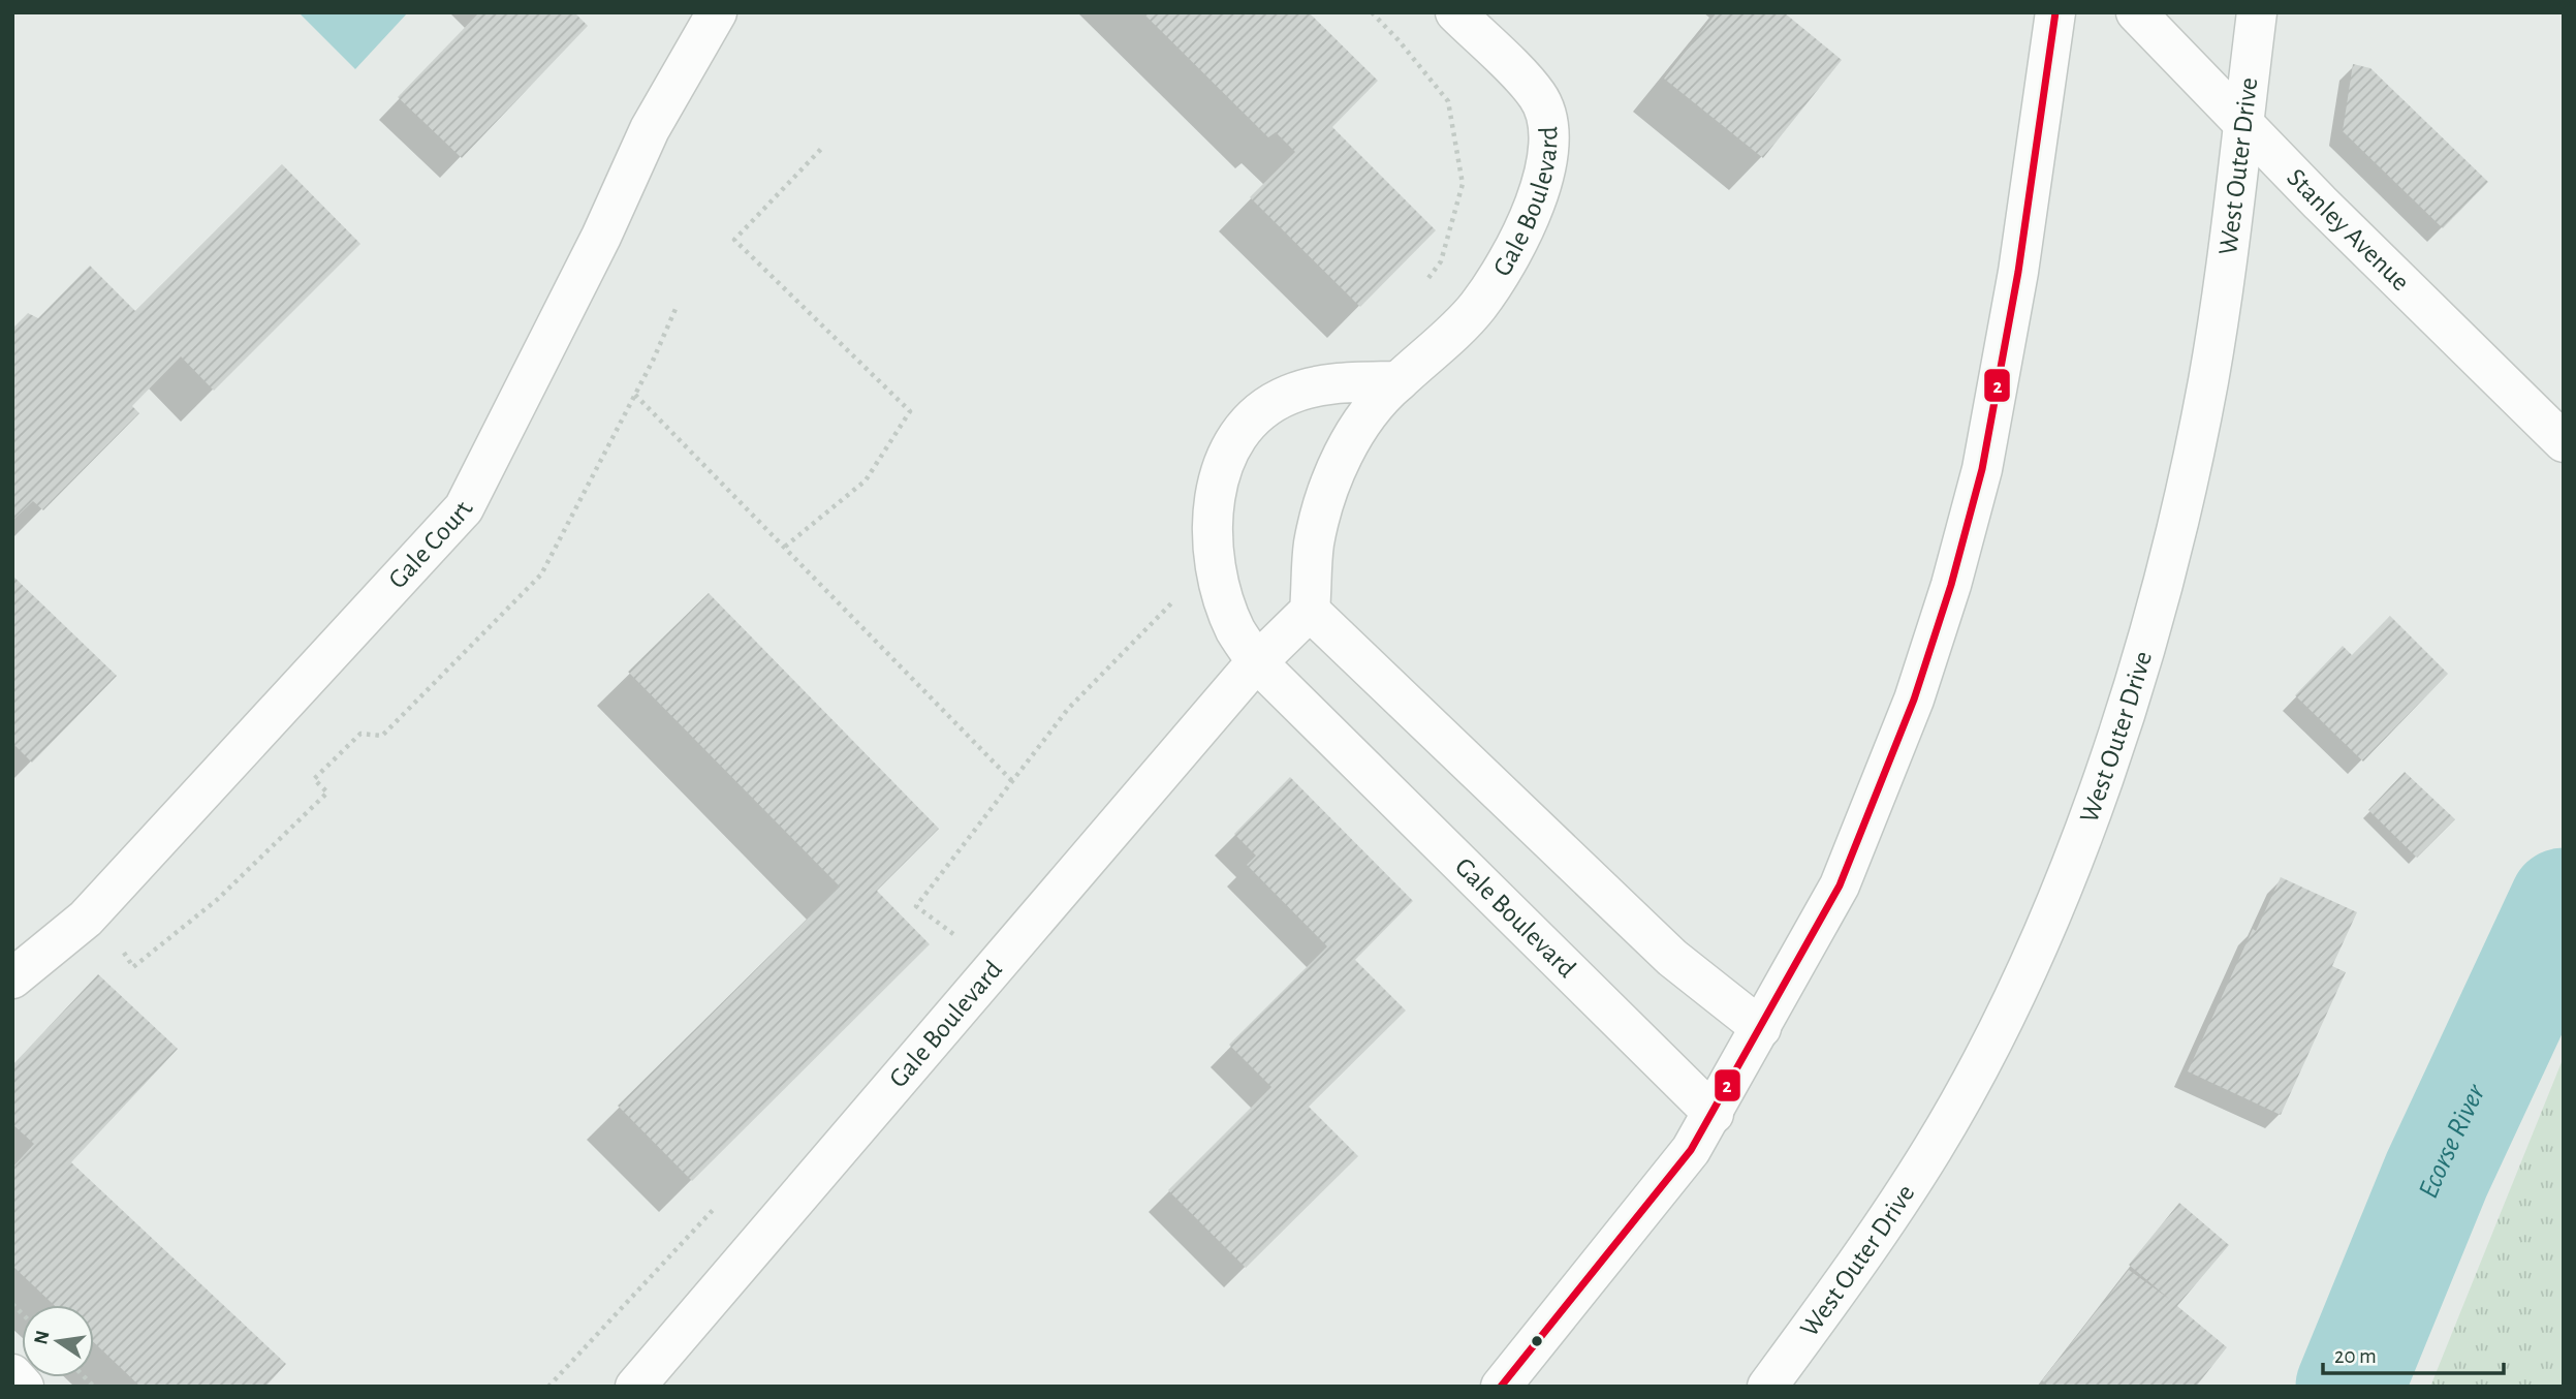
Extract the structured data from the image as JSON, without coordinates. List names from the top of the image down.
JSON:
{
  "streets": {
    "street": [
      "West Outer Drive",
      "Gale Boulevard",
      "Stanley Avenue",
      "Gale Court"
    ]
  },
  "crossings": [
    ["West Outer Drive", "Stanley Avenue"]
  ],
  "water": ["Ecorse River"],
  "lines": ["transit line 2"],
  "scale_bar": "20 m",
  "north": "left"
}
